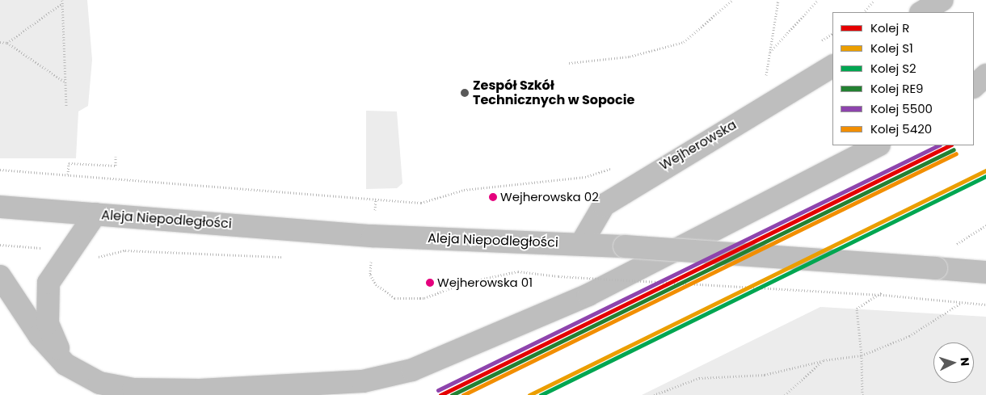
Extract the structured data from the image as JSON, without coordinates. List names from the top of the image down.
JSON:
{
  "streets": {
    "main road": ["Wejherowska", "Aleja Niepodległości"]
  },
  "crossings": [
    ["Wejherowska", "Aleja Niepodległości"]
  ],
  "places": ["Zespół Szkół Technicznych w Sopocie", "Wejherowska 02", "Wejherowska 01"],
  "lines": [
    "rail line R",
    "rail line 5500",
    "rail line RE9",
    "rail line 5420",
    "rail line S1",
    "rail line S2"
  ],
  "legend": [
    "Kolej R",
    "Kolej S1",
    "Kolej S2",
    "Kolej RE9",
    "Kolej 5500",
    "Kolej 5420"
  ],
  "north": "right"
}
